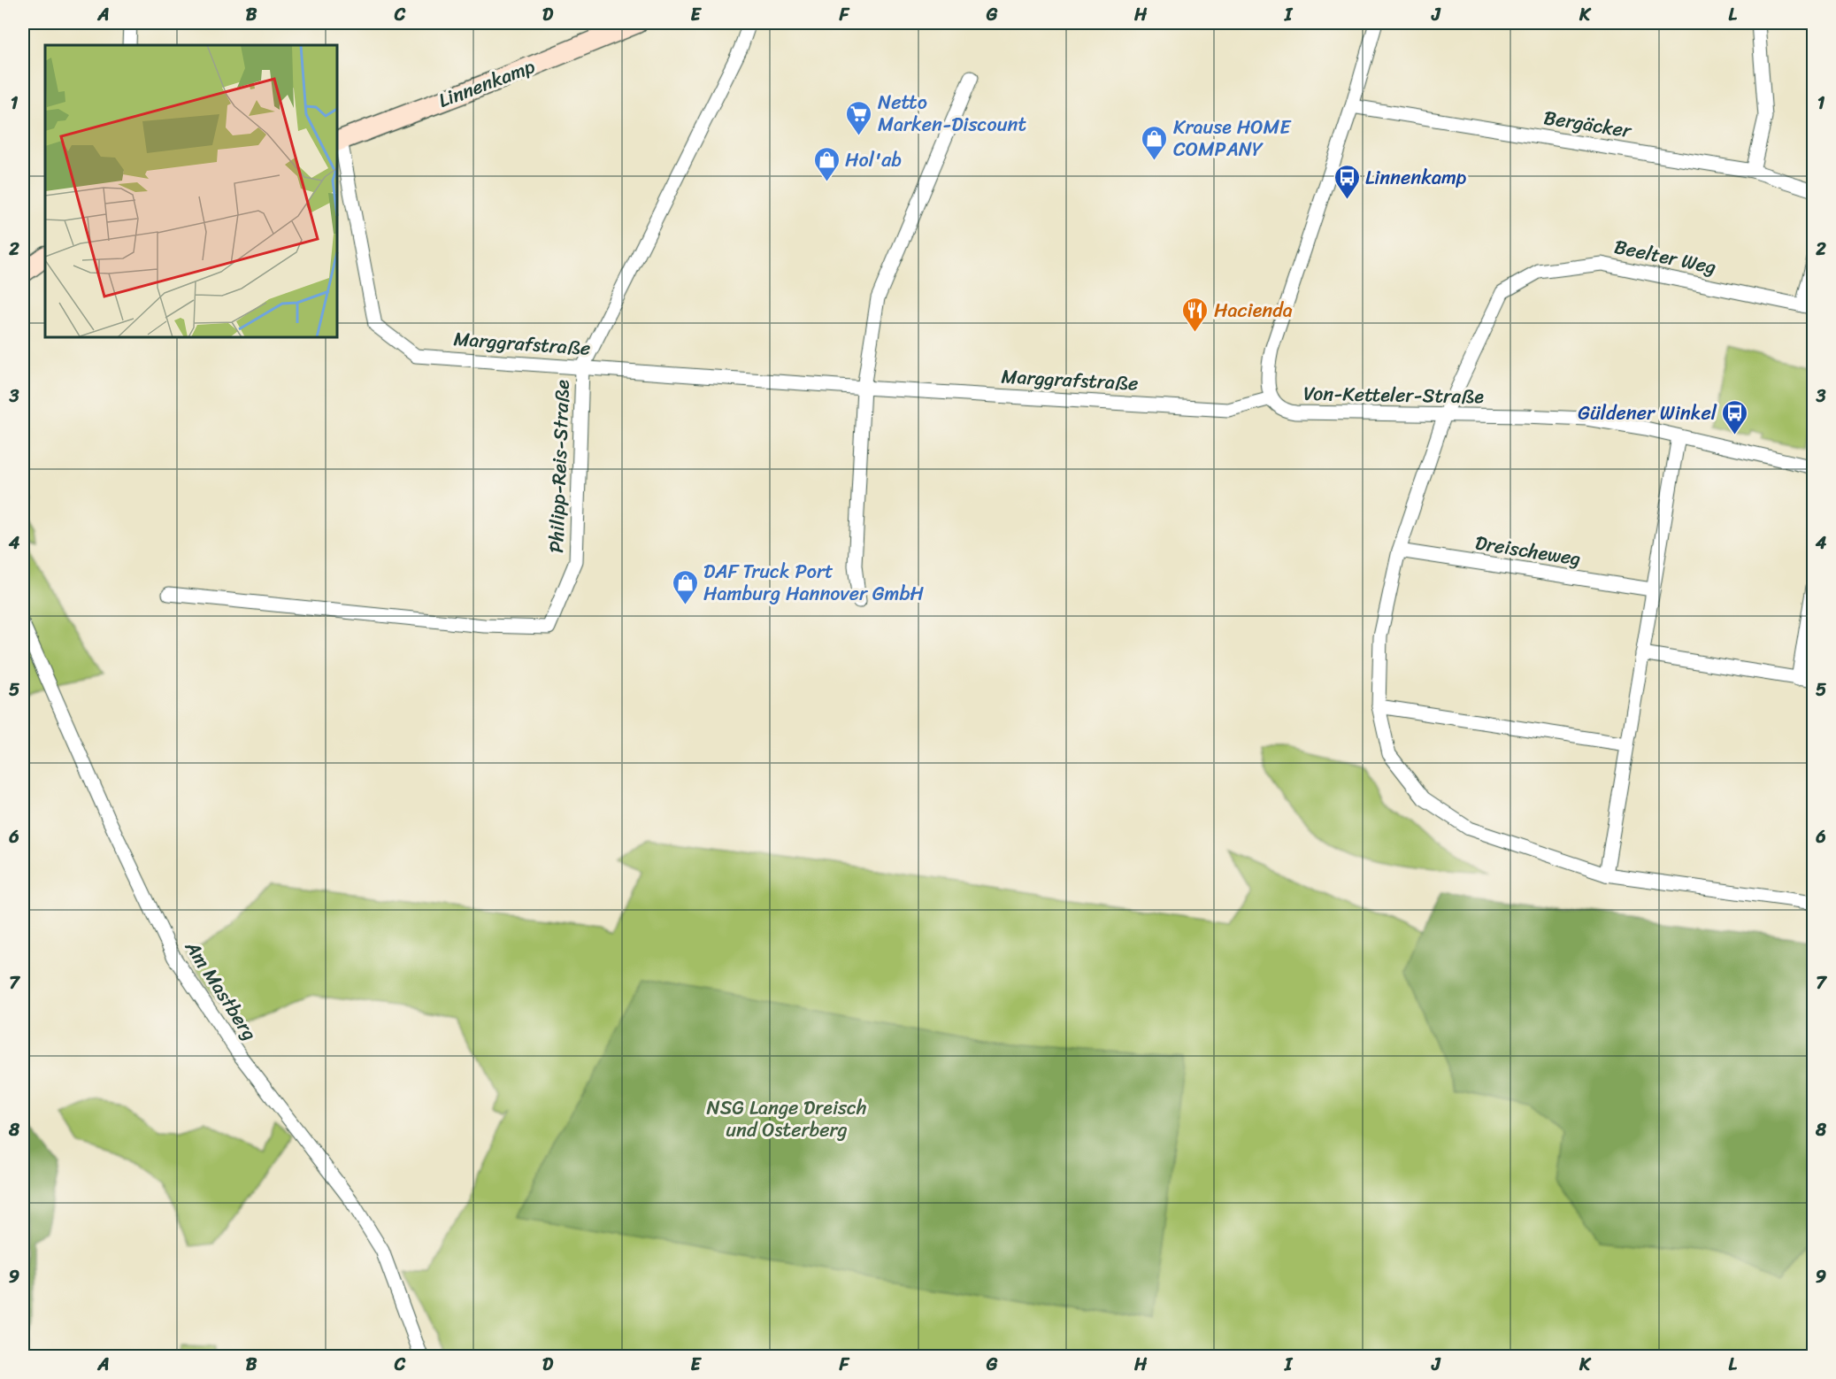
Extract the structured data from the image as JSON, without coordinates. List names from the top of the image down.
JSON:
{
  "streets": {
    "main road": ["Linnenkamp"],
    "street": [
      "Bergäcker",
      "Beelter Weg",
      "Marggrafstraße",
      "Von-Ketteler-Straße",
      "Philipp-Reis-Straße",
      "Dreischeweg",
      "Am Mastberg"
    ]
  },
  "crossings": [
    ["Linnenkamp", "Marggrafstraße"],
    ["Beelter Weg", "Von-Ketteler-Straße"],
    ["Beelter Weg", "Dreischeweg"],
    ["Marggrafstraße", "Von-Ketteler-Straße"],
    ["Marggrafstraße", "Philipp-Reis-Straße"]
  ],
  "parks": ["NSG Lange Dreisch und Osterberg"],
  "places": {
    "supermarket": ["Netto Marken-Discount"],
    "shop": ["Krause HOME COMPANY", "Hol'ab", "DAF Truck Port Hamburg Hannover GmbH"],
    "bus stop": ["Linnenkamp", "Güldener Winkel"],
    "restaurant": ["Hacienda"]
  },
  "grid": {
    "columns": [
      "A",
      "B",
      "C",
      "D",
      "E",
      "F",
      "G",
      "H",
      "I",
      "J",
      "K",
      "L"
    ],
    "rows": [
      "1",
      "2",
      "3",
      "4",
      "5",
      "6",
      "7",
      "8",
      "9"
    ]
  }
}
